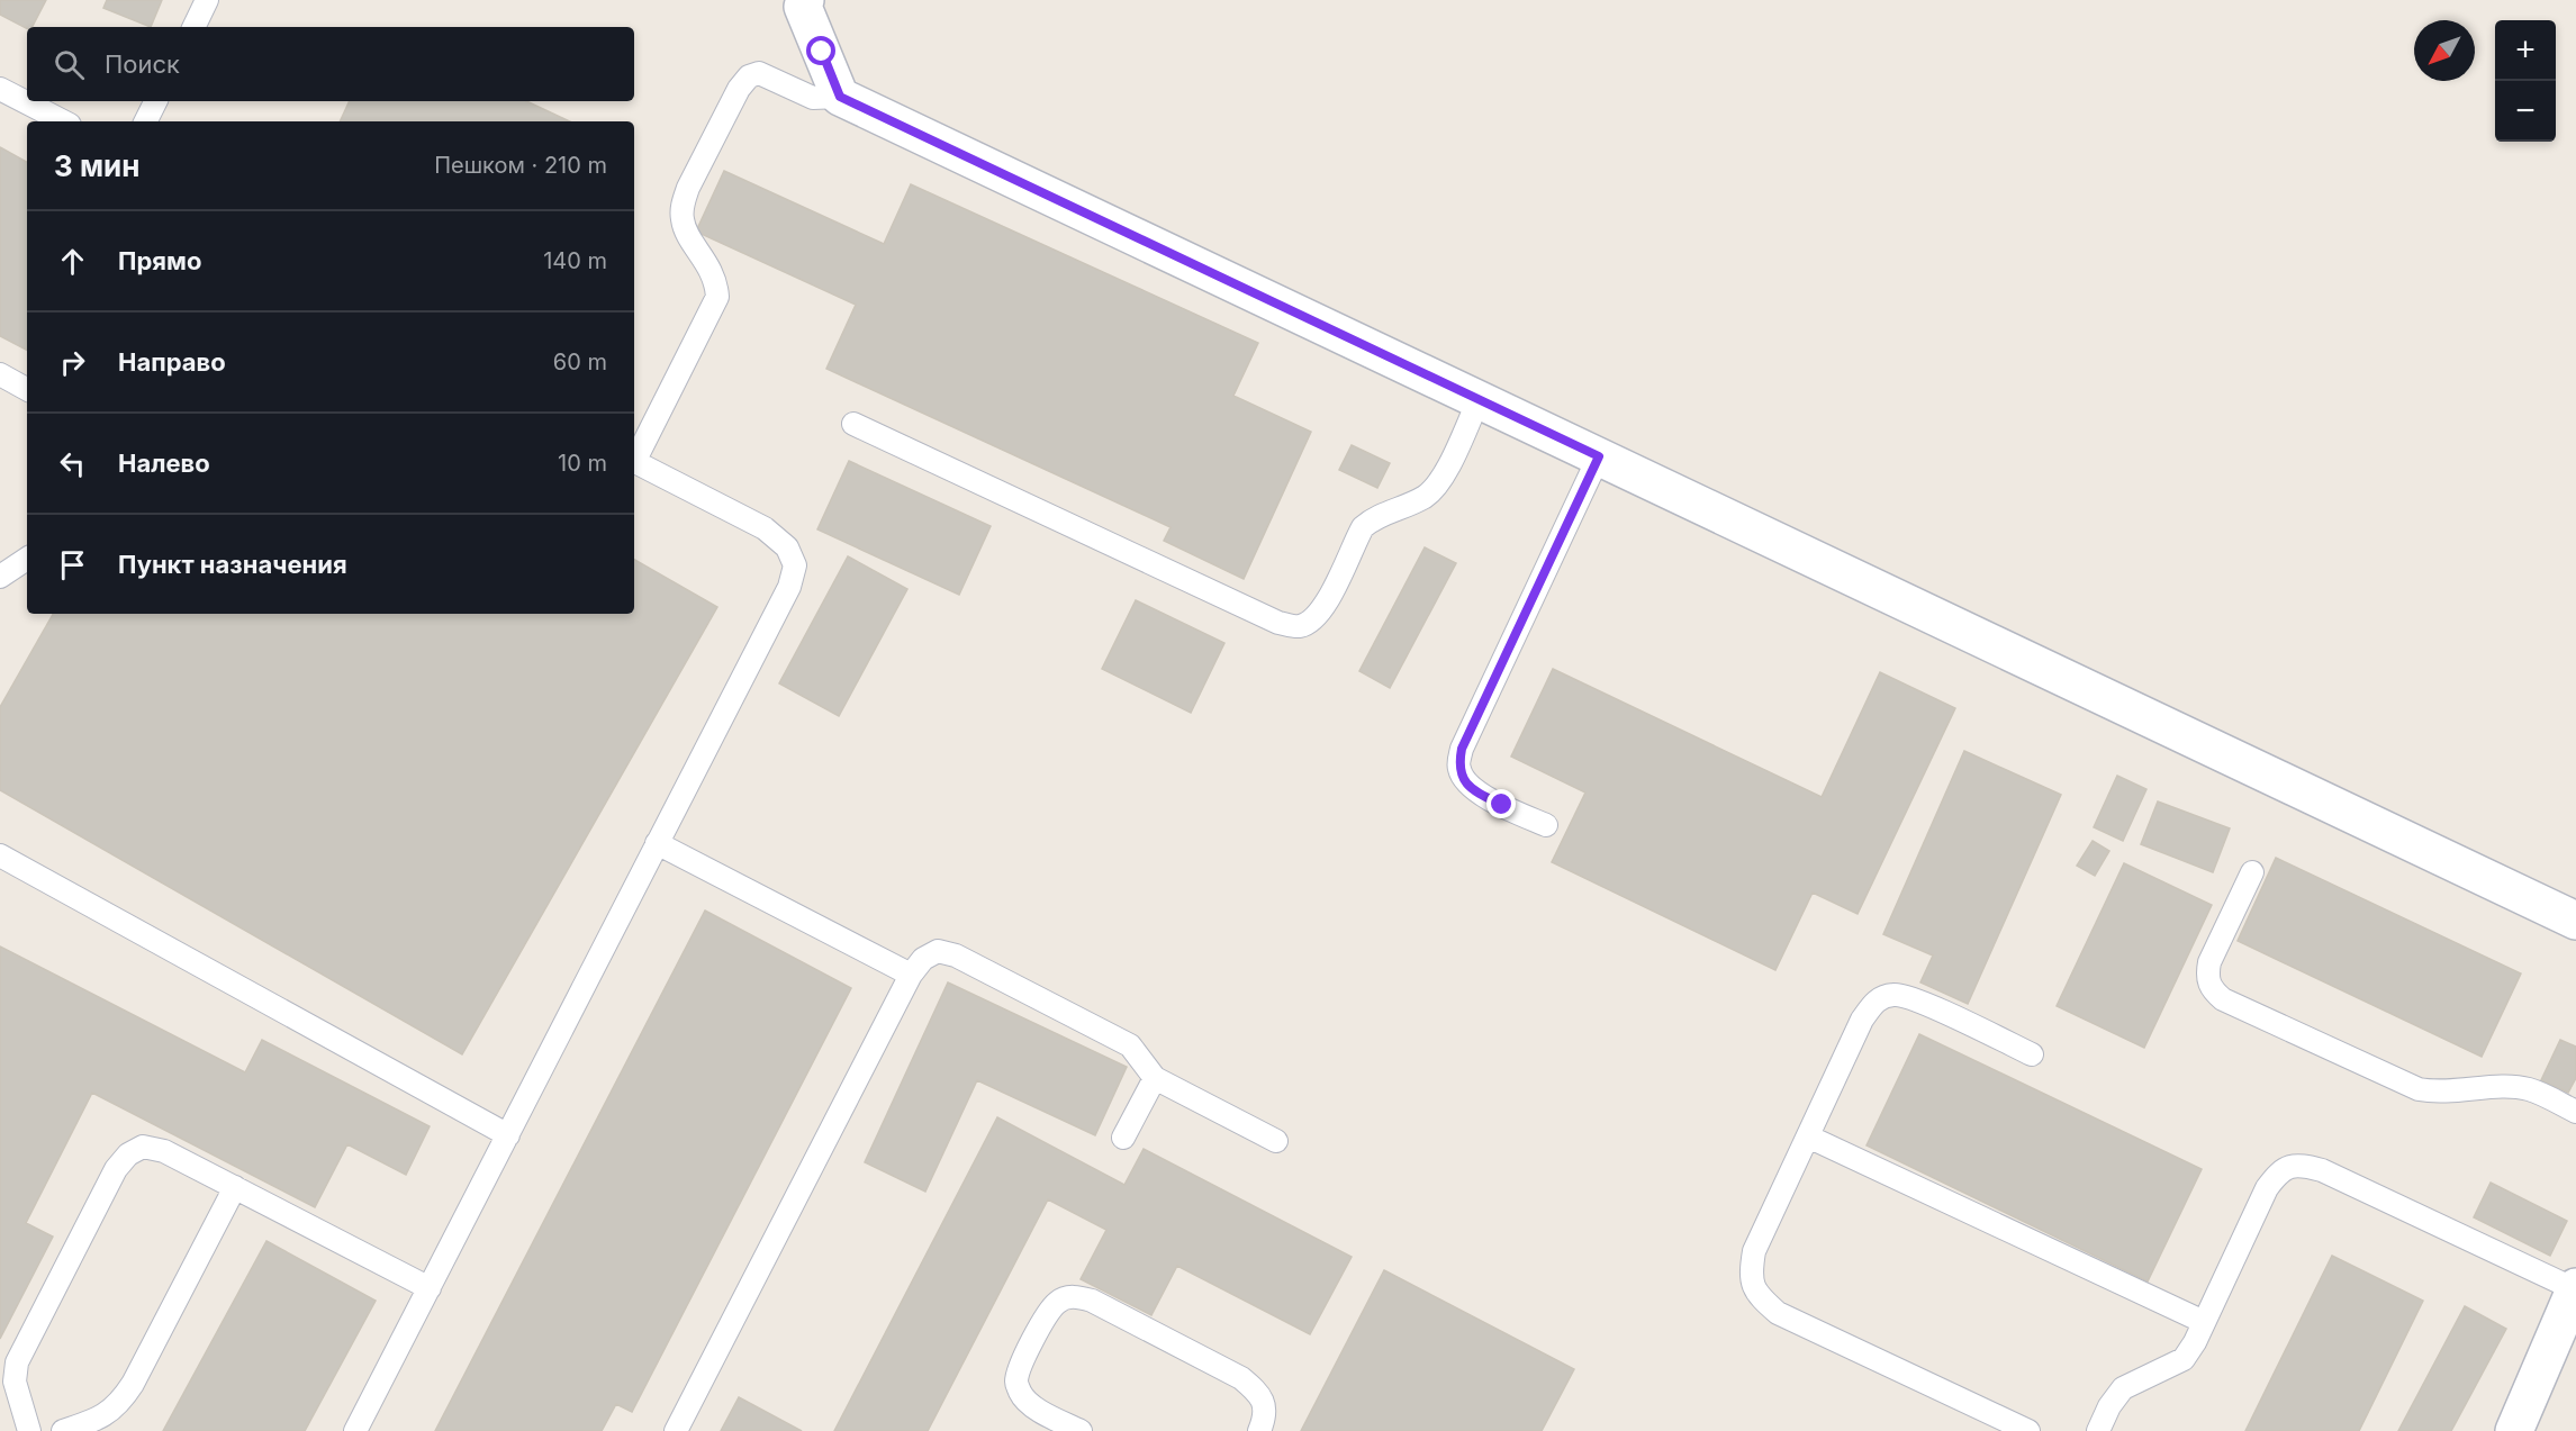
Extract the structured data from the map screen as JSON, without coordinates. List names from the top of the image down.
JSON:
{
  "north": "bottom left",
  "page": {
    "map_buttons": ["+", "−"],
    "search": "Поиск",
    "heading": ["3 мин", "Пешком · 210 m"],
    "list": [
      ["Прямо", "140 m"],
      ["Направо", "60 m"],
      ["Налево", "10 m"],
      "Пункт назначения"
    ]
  }
}
